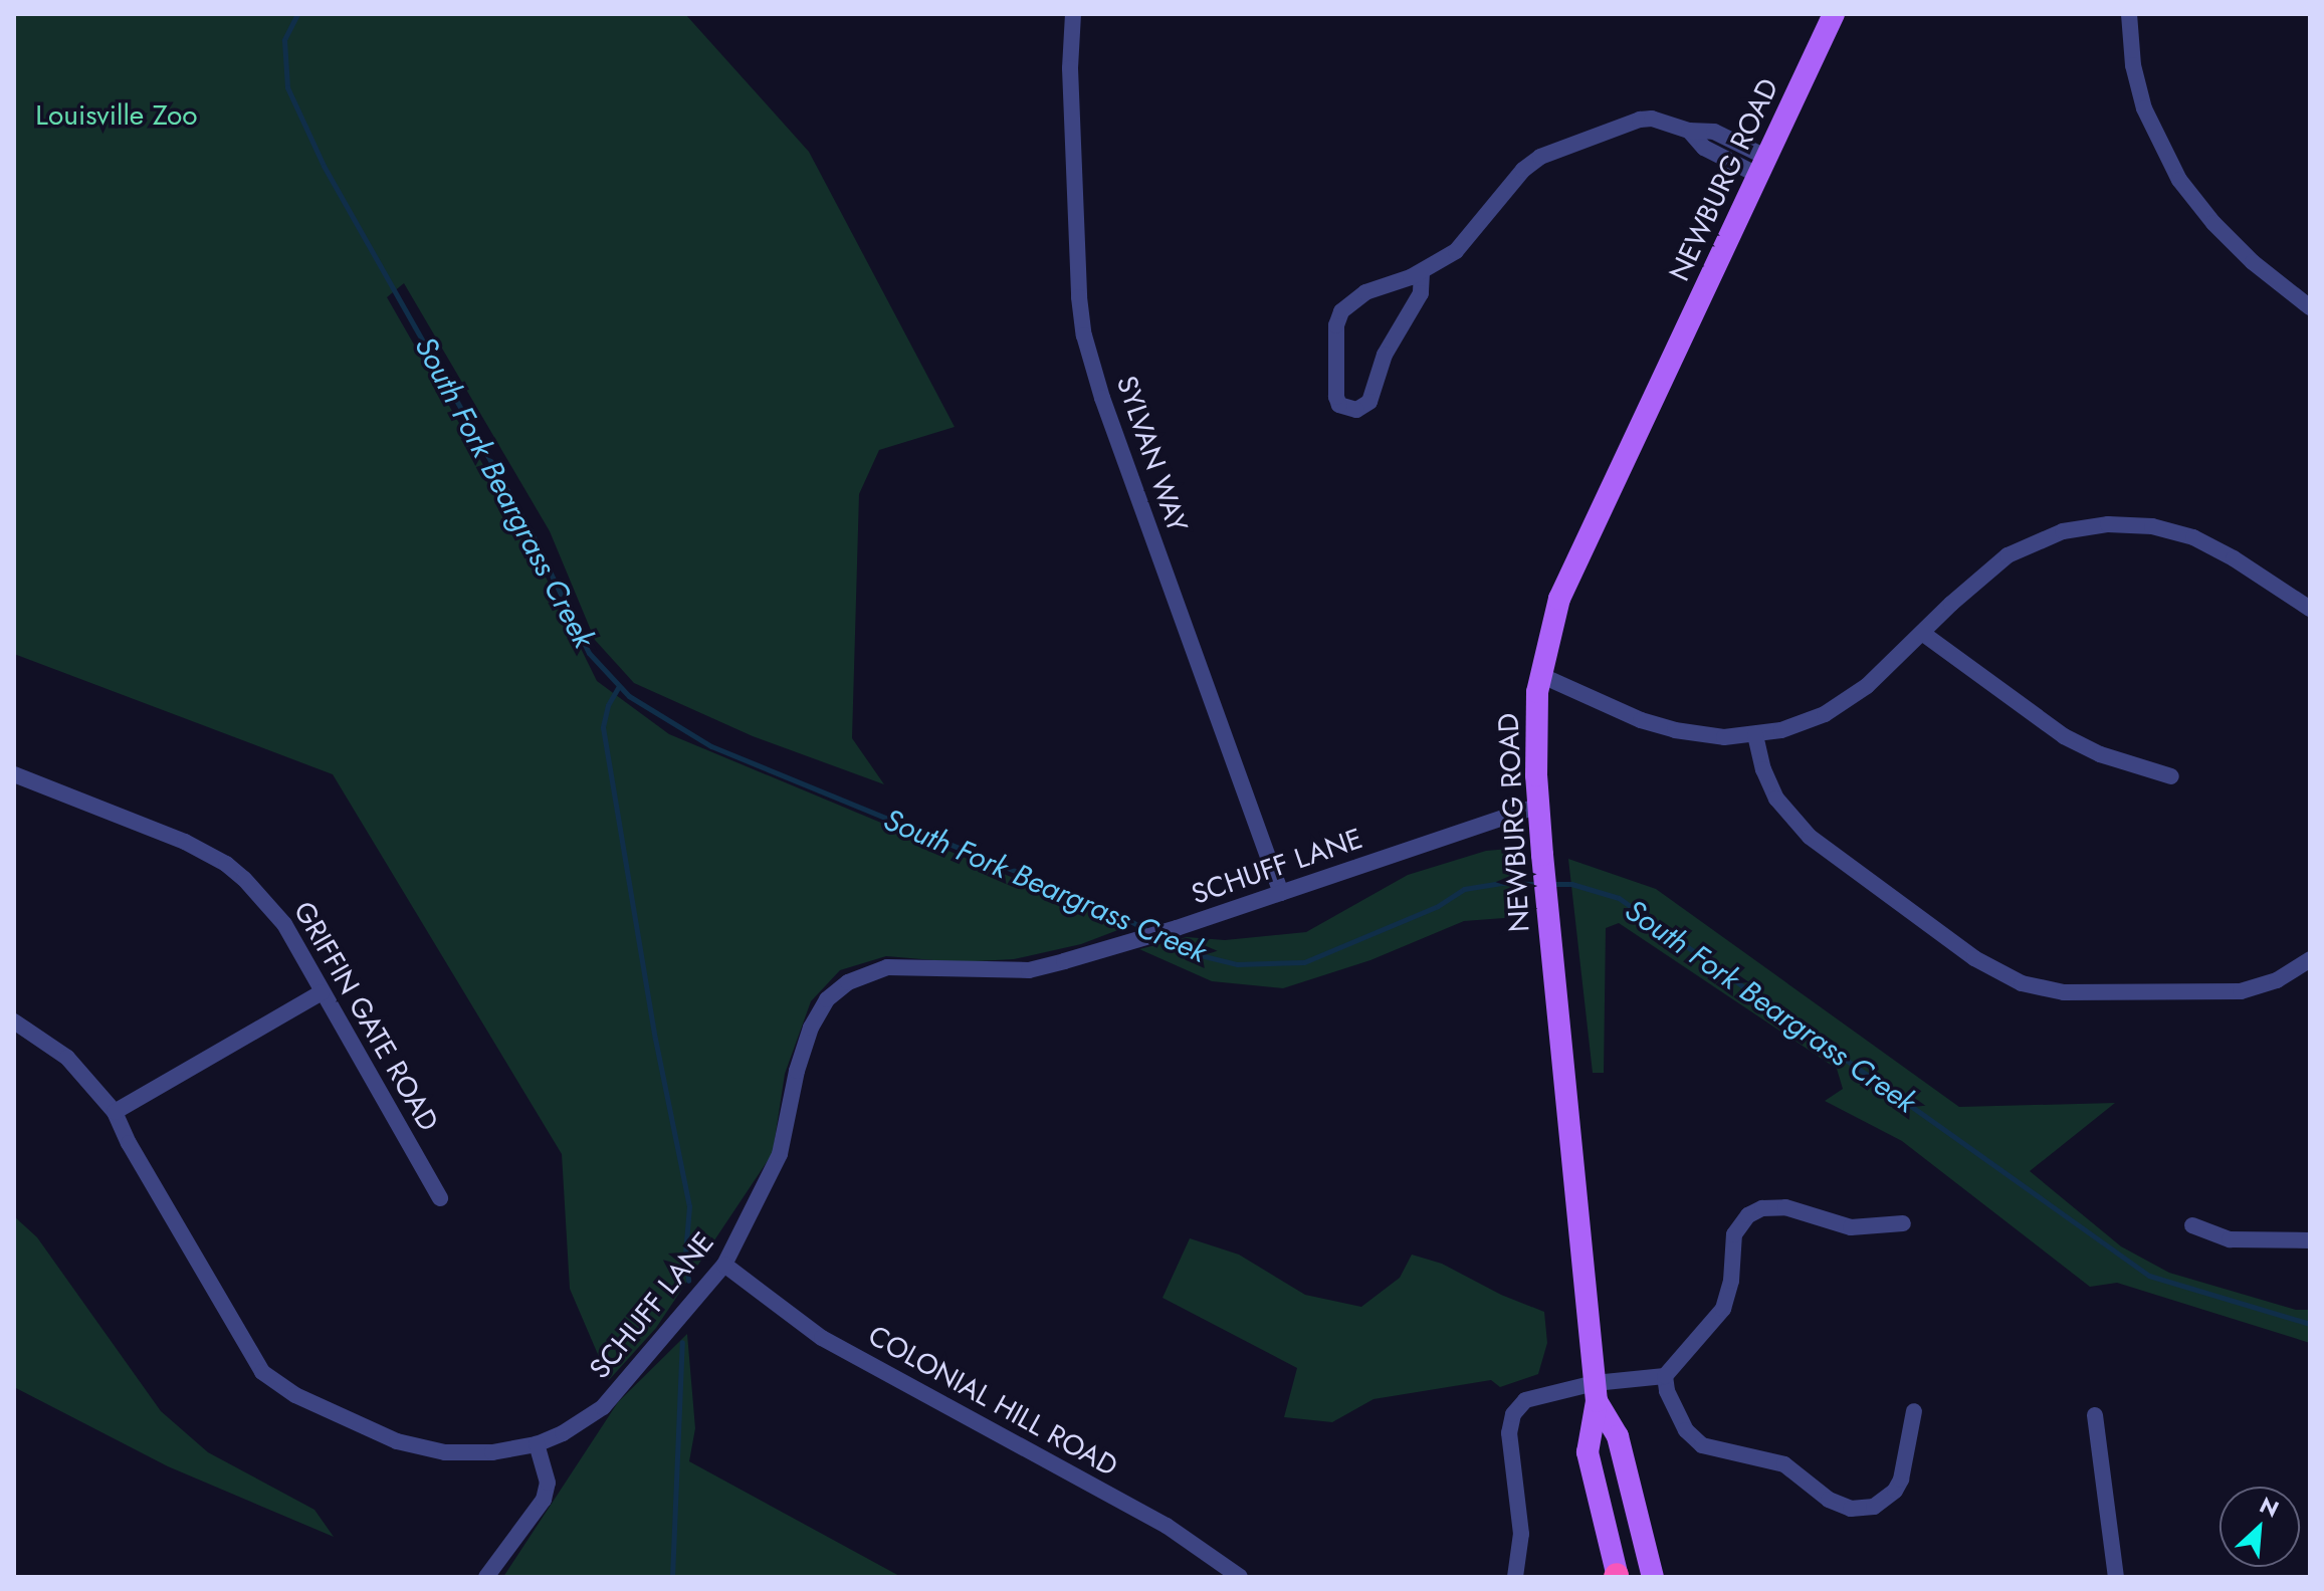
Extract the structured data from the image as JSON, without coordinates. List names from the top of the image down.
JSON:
{
  "streets": {
    "main road": ["NEWBURG ROAD"],
    "street": [
      "SYLVAN WAY",
      "SCHUFF LANE",
      "GRIFFIN GATE ROAD",
      "COLONIAL HILL ROAD"
    ]
  },
  "crossings": [
    ["NEWBURG ROAD", "SCHUFF LANE"],
    ["SYLVAN WAY", "SCHUFF LANE"],
    ["SCHUFF LANE", "COLONIAL HILL ROAD"]
  ],
  "water": ["South Fork Beargrass Creek"],
  "parks": ["Louisville Zoo"],
  "north": "top right"
}
